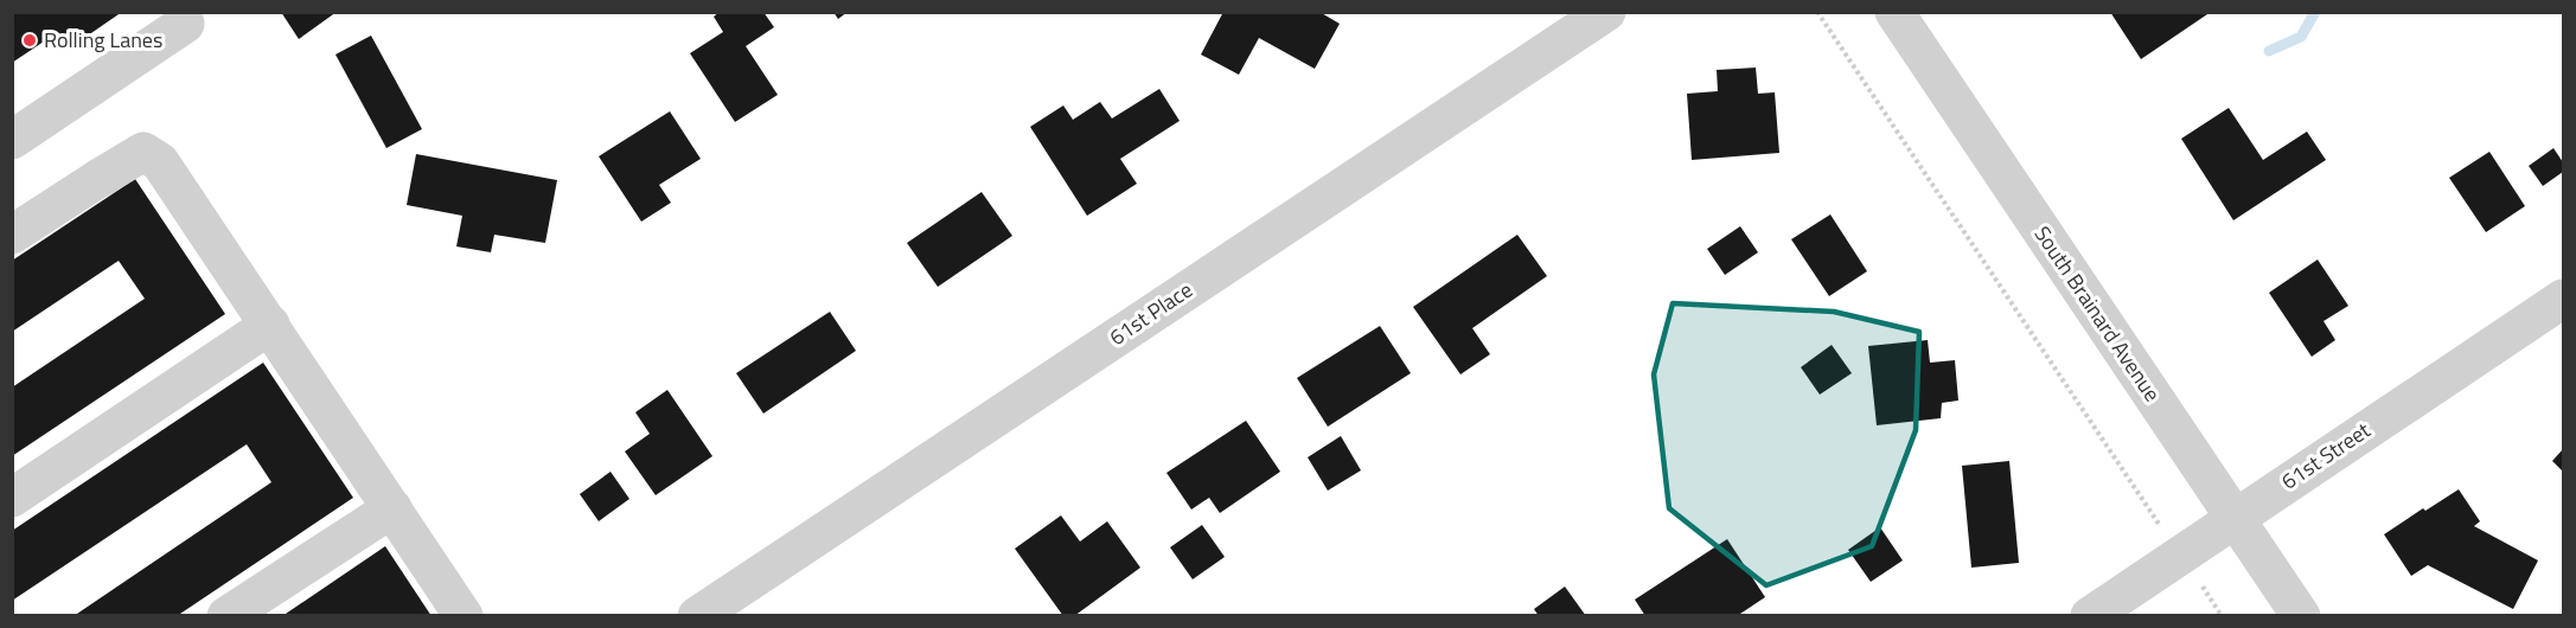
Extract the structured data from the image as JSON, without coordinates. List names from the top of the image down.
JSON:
{
  "streets": {
    "street": ["61st Place", "South Brainard Avenue", "61st Street"]
  },
  "crossings": [
    ["South Brainard Avenue", "61st Street"]
  ],
  "places": ["Rolling Lanes"]
}
